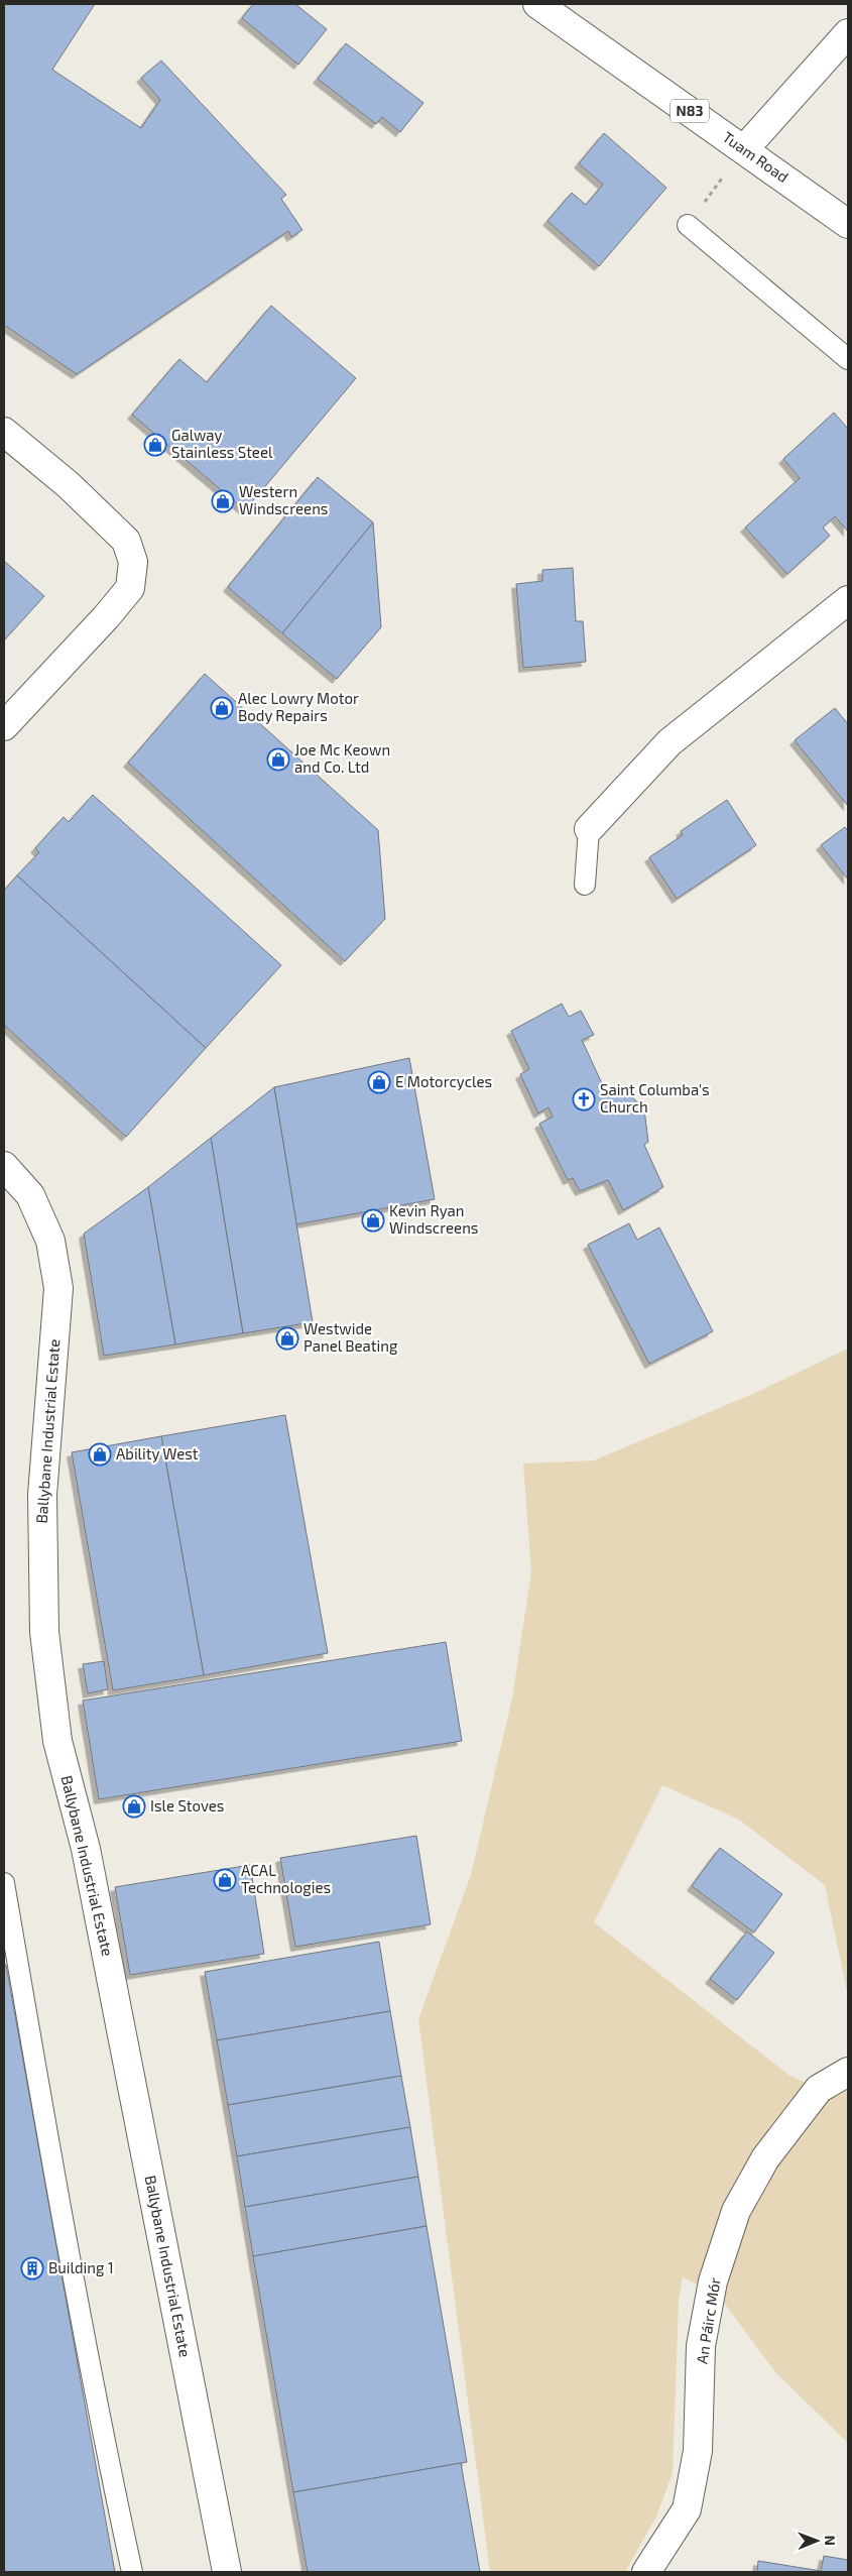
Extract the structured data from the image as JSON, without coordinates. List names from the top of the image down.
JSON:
{
  "streets": {
    "street": [
      "N83",
      "Tuam Road",
      "Ballybane Industrial Estate",
      "An Páirc Mór"
    ]
  },
  "places": {
    "shop": [
      "Galway Stainless Steel",
      "Western Windscreens",
      "Alec Lowry Motor Body Repairs",
      "Joe Mc Keown and Co. Ltd",
      "E Motorcycles",
      "Kevin Ryan Windscreens",
      "Westwide Panel Beating",
      "Ability West",
      "Isle Stoves",
      "ACAL Technologies"
    ],
    "church": ["Saint Columba's Church"],
    "building": ["Building 1"]
  },
  "north": "right"
}
